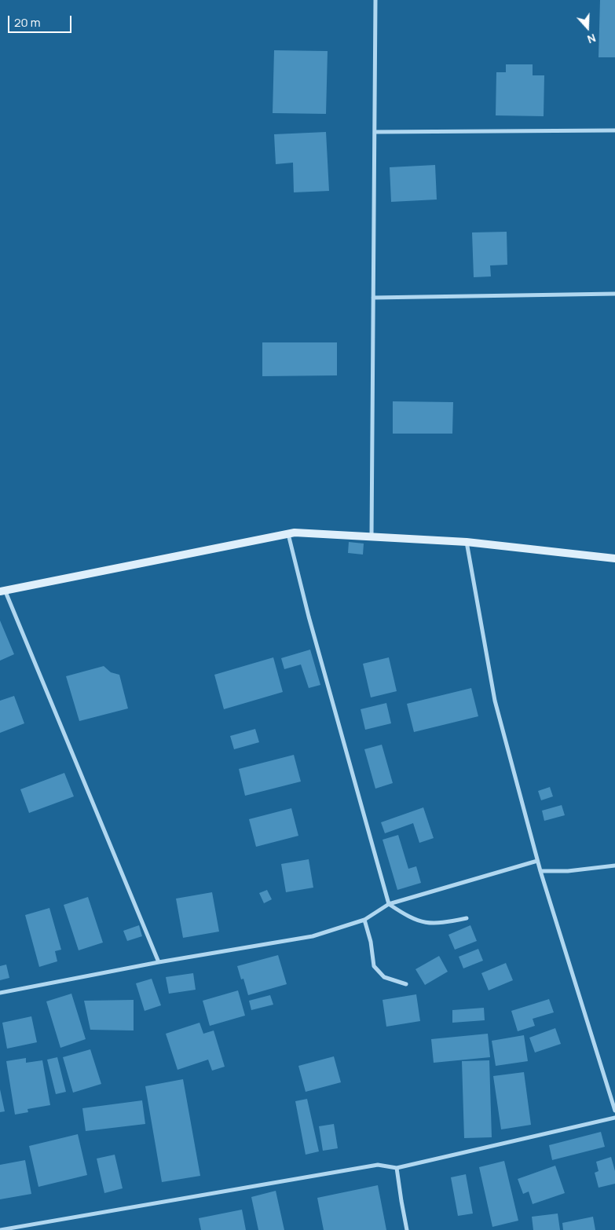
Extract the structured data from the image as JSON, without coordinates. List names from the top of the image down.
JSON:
{
  "scale_bar": "20 m",
  "north": "bottom"
}
